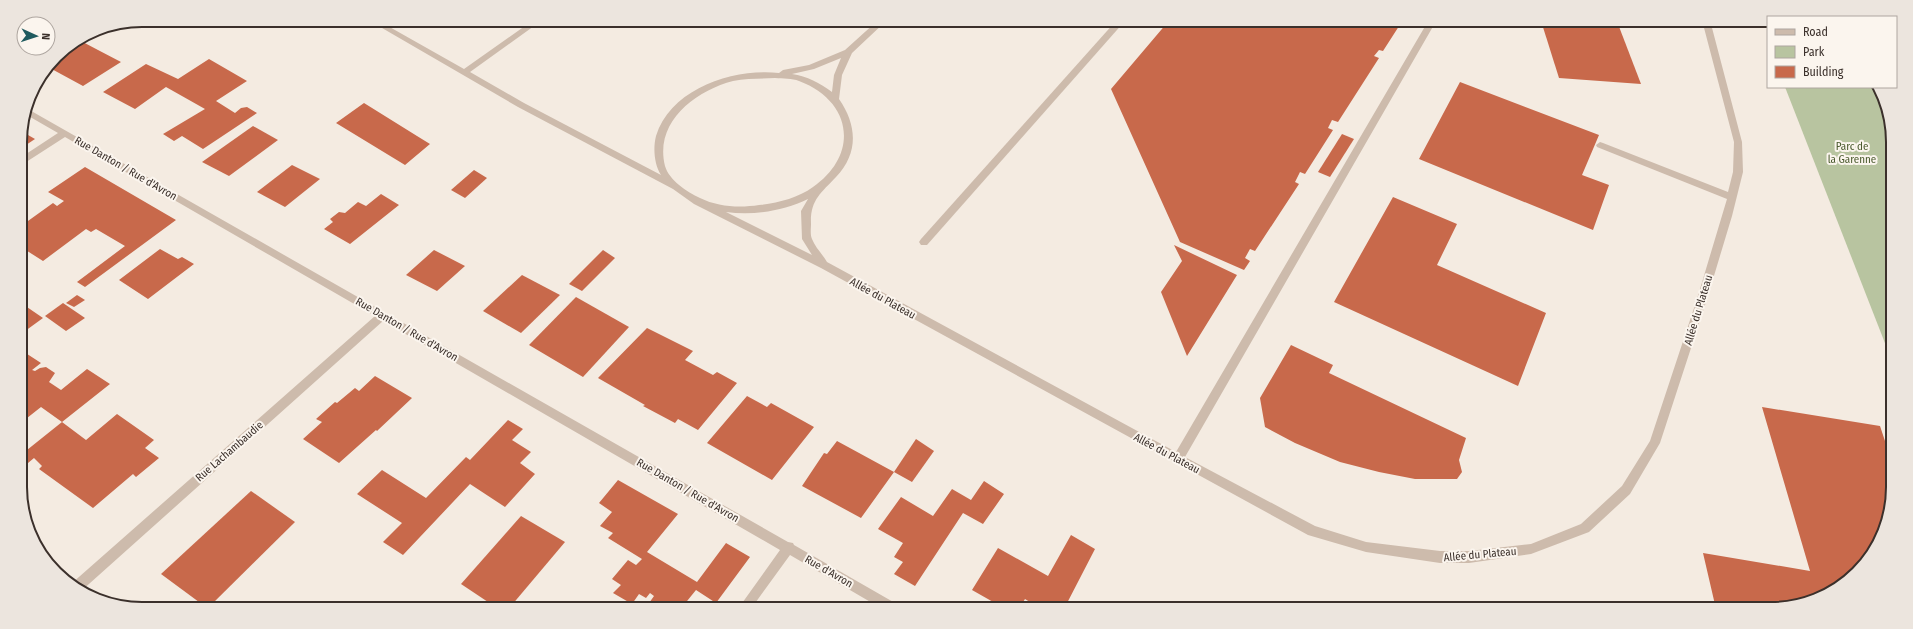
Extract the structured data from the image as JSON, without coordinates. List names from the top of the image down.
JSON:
{
  "streets": {
    "street": [
      "Rue Danton / Rue d'Avron",
      "Allée du Plateau",
      "Rue Lachambaudie",
      "Rue d'Avron"
    ]
  },
  "crossings": [
    ["Rue Danton / Rue d'Avron", "Rue Lachambaudie"],
    ["Rue Danton / Rue d'Avron", "Rue d'Avron"]
  ],
  "parks": ["Parc de la Garenne"],
  "legend": ["Road", "Park", "Building"],
  "north": "right"
}
